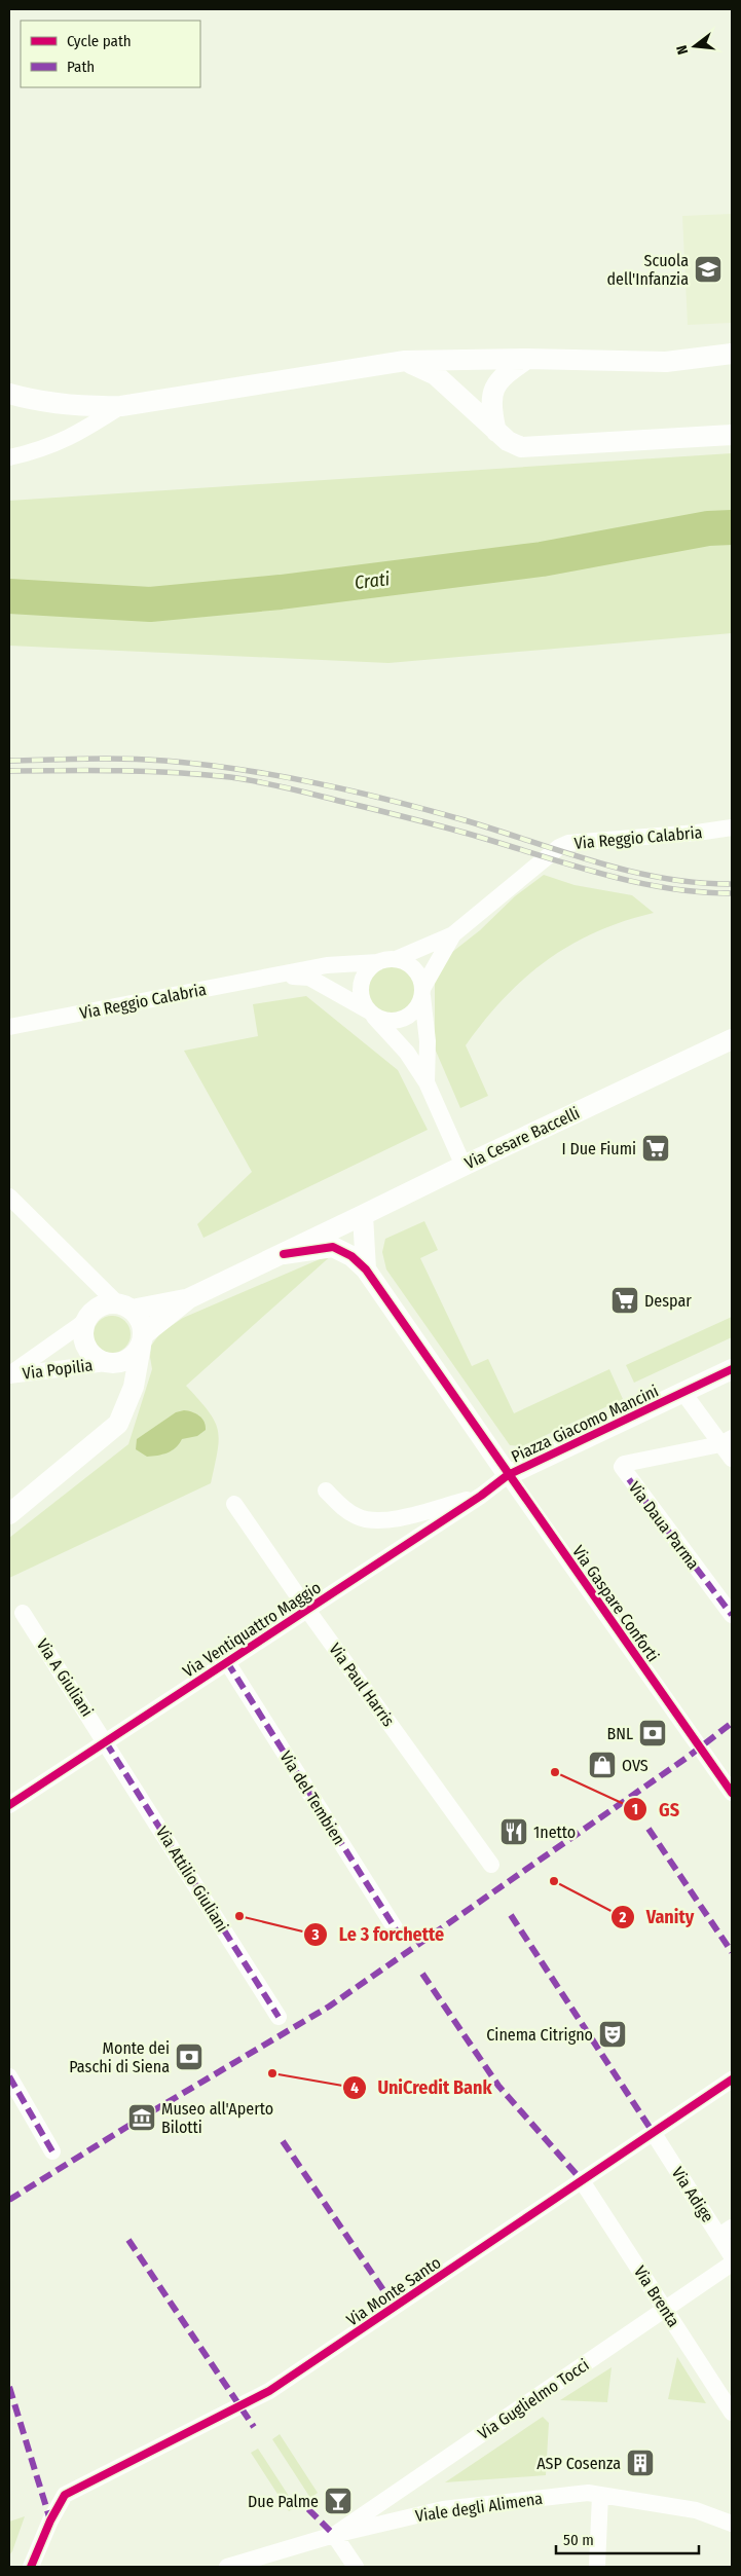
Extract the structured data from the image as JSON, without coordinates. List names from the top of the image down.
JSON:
{
  "streets": {
    "street": [
      "Via Reggio Calabria",
      "Via Cesare Baccelli",
      "Via Popilia",
      "Piazza Giacomo Mancini",
      "Via Daua Parma",
      "Via Gaspare Conforti",
      "Via Ventiquattro Maggio",
      "Via A Giuliani",
      "Via Paul Harris",
      "Via del Tembien",
      "Via Attilio Giuliani",
      "Via Adige",
      "Via Monte Santo",
      "Via Brenta",
      "Via Guglielmo Tocci",
      "Viale degli Alimena"
    ]
  },
  "crossings": [
    ["Via Cesare Baccelli", "Piazza Giacomo Mancini"],
    ["Piazza Giacomo Mancini", "Via Gaspare Conforti"],
    ["Piazza Giacomo Mancini", "Via Ventiquattro Maggio"],
    ["Via Gaspare Conforti", "Via Ventiquattro Maggio"],
    ["Via Ventiquattro Maggio", "Via A Giuliani"],
    ["Via Ventiquattro Maggio", "Via Paul Harris"],
    ["Via Ventiquattro Maggio", "Via del Tembien"],
    ["Via Ventiquattro Maggio", "Via Attilio Giuliani"],
    ["Via A Giuliani", "Via Attilio Giuliani"],
    ["Via Adige", "Via Monte Santo"],
    ["Via Monte Santo", "Via Brenta"],
    ["Via Brenta", "Via Guglielmo Tocci"],
    ["Via Guglielmo Tocci", "Viale degli Alimena"]
  ],
  "water": ["Crati"],
  "places": {
    "school or university": ["Scuola dell'Infanzia"],
    "supermarket": ["I Due Fiumi", "Despar"],
    "bank": ["BNL", "Monte dei Paschi di Siena"],
    "shop": ["OVS"],
    "other": [
      "GS",
      "Vanity",
      "Le 3 forchette",
      "UniCredit Bank"
    ],
    "restaurant": ["1netto"],
    "theatre": ["Cinema Citrigno"],
    "museum": ["Museo all'Aperto Bilotti"],
    "building": ["ASP Cosenza"],
    "bar": ["Due Palme"]
  },
  "legend": ["Cycle path", "Path"],
  "scale_bar": "50 m",
  "north": "left"
}
